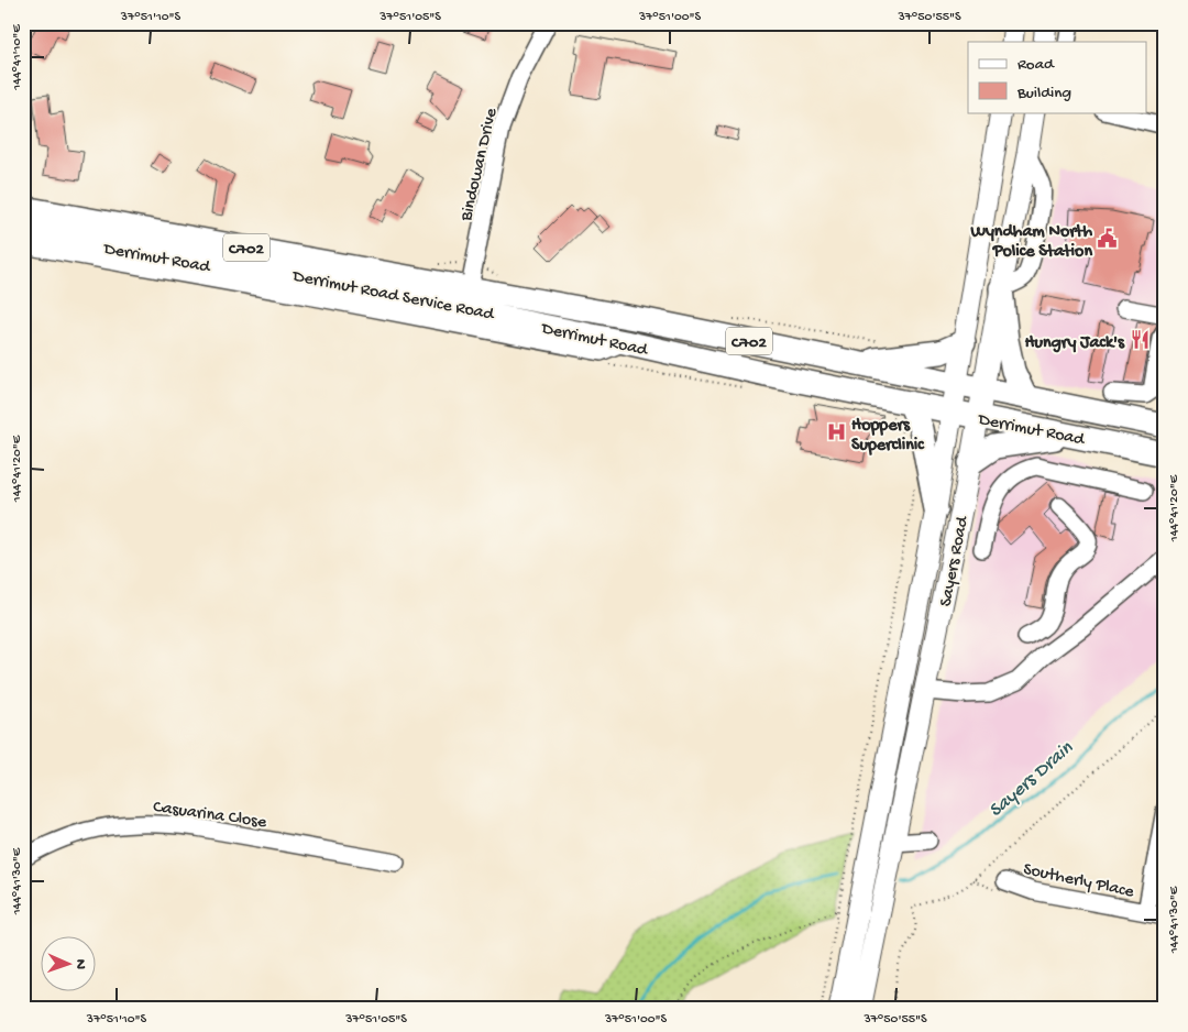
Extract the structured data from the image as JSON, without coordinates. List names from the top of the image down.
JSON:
{
  "streets": {
    "highway": ["C702", "Derrimut Road"],
    "main road": ["Sayers Road"],
    "street": [
      "Bindowan Drive",
      "Derrimut Road Service Road",
      "Casuarina Close",
      "Southerly Place"
    ]
  },
  "crossings": [
    ["Bindowan Drive", "Derrimut Road"],
    ["Derrimut Road", "Derrimut Road Service Road"],
    ["Derrimut Road", "Sayers Road"]
  ],
  "water": ["Sayers Drain"],
  "places": {
    "public building": ["Wyndham North Police Station"],
    "restaurant": ["Hungry Jack's"],
    "hospital": ["Hoppers Superclinic"]
  },
  "legend": ["Road", "Building"],
  "north": "right",
  "coordinates": [
    "37°51'10\"S",
    "37°51'05\"S",
    "37°51'00\"S",
    "37°50'55\"S",
    "144°41'10\"E",
    "144°41'20\"E",
    "144°41'30\"E"
  ]
}
